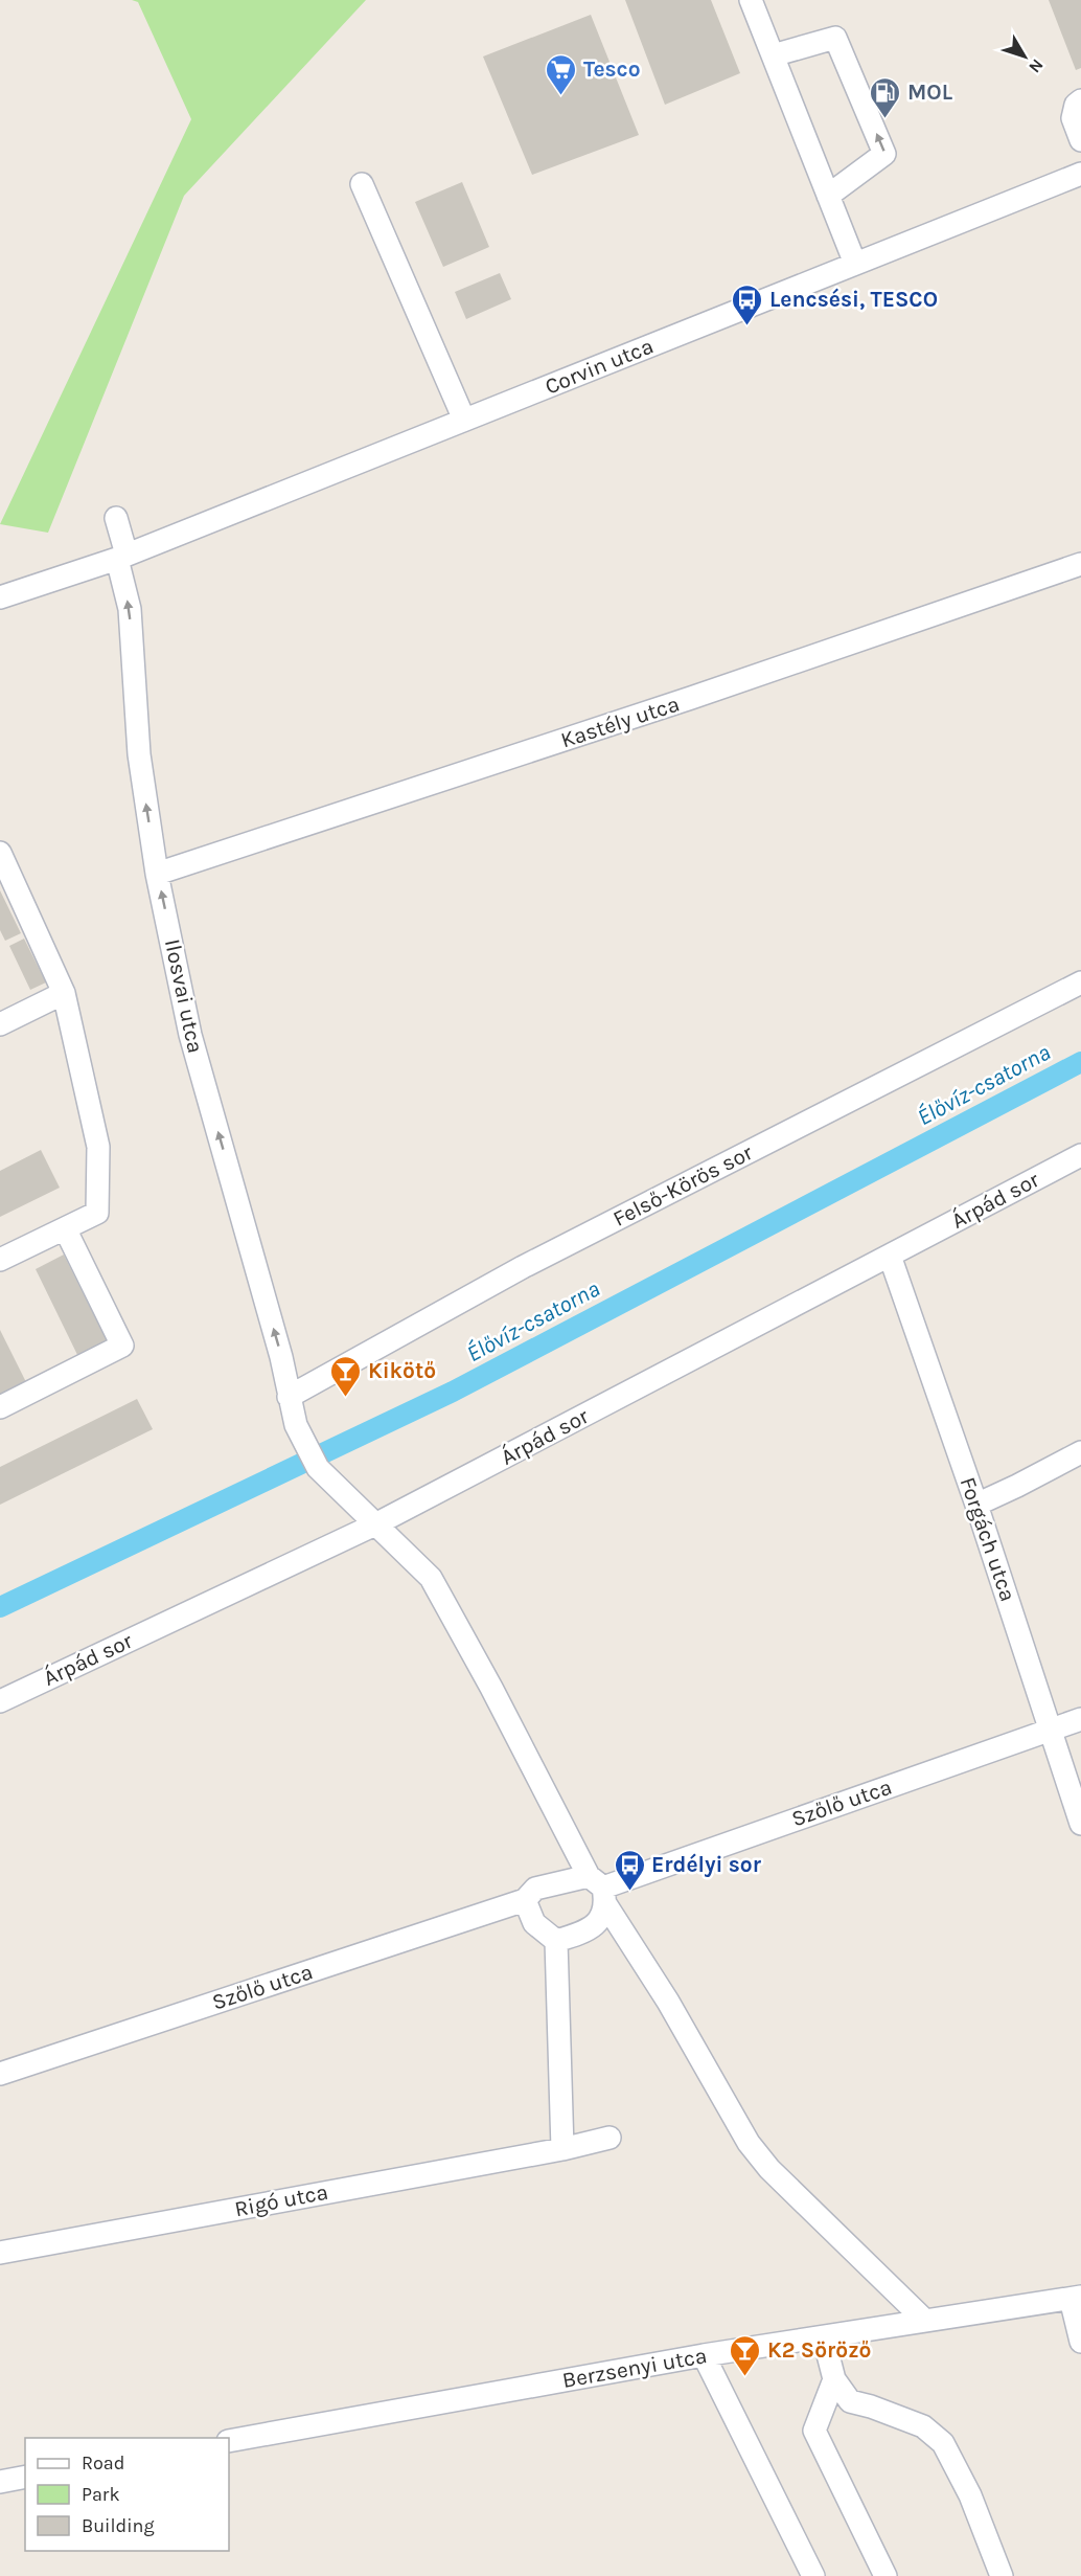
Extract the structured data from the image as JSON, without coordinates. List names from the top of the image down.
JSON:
{
  "streets": {
    "street": [
      "Corvin utca",
      "Kastély utca",
      "Ilosvai utca",
      "Felső-Körös sor",
      "Árpád sor",
      "Forgách utca",
      "Szőlő utca",
      "Rigó utca",
      "Berzsenyi utca"
    ]
  },
  "crossings": [
    ["Corvin utca", "Ilosvai utca"],
    ["Kastély utca", "Ilosvai utca"],
    ["Ilosvai utca", "Felső-Körös sor"],
    ["Ilosvai utca", "Árpád sor"],
    ["Árpád sor", "Forgách utca"],
    ["Forgách utca", "Szőlő utca"]
  ],
  "one_way": ["Ilosvai utca"],
  "water": ["Élővíz-csatorna"],
  "places": {
    "supermarket": ["Tesco"],
    "fuel station": ["MOL"],
    "bus stop": ["Lencsési, TESCO", "Erdélyi sor"],
    "bar": ["Kikötő", "K2 Söröző"]
  },
  "legend": ["Road", "Park", "Building"],
  "north": "bottom right"
}
